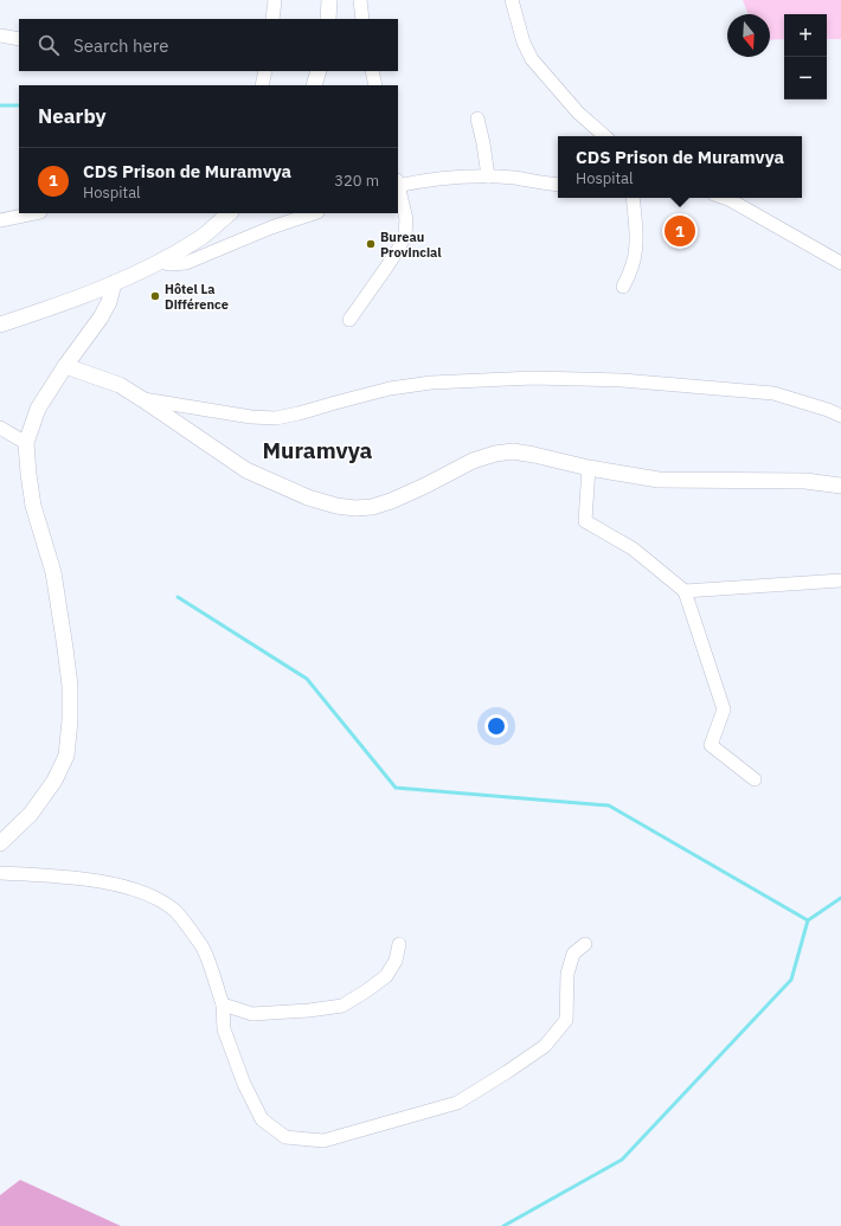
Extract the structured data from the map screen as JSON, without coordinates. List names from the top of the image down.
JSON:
{
  "districts": ["Muramvya"],
  "places": ["Bureau Provincial", "Hôtel La Différence"],
  "north": "bottom",
  "page": {
    "map_buttons": ["+", "−"],
    "search": "Search here",
    "heading": "Nearby",
    "popup": ["CDS Prison de Muramvya", "Hospital"],
    "list": [
      {
        "mark": "1",
        "name": "CDS Prison de Muramvya",
        "note": "Hospital",
        "value": "320 m"
      }
    ],
    "pins": "1"
  }
}
